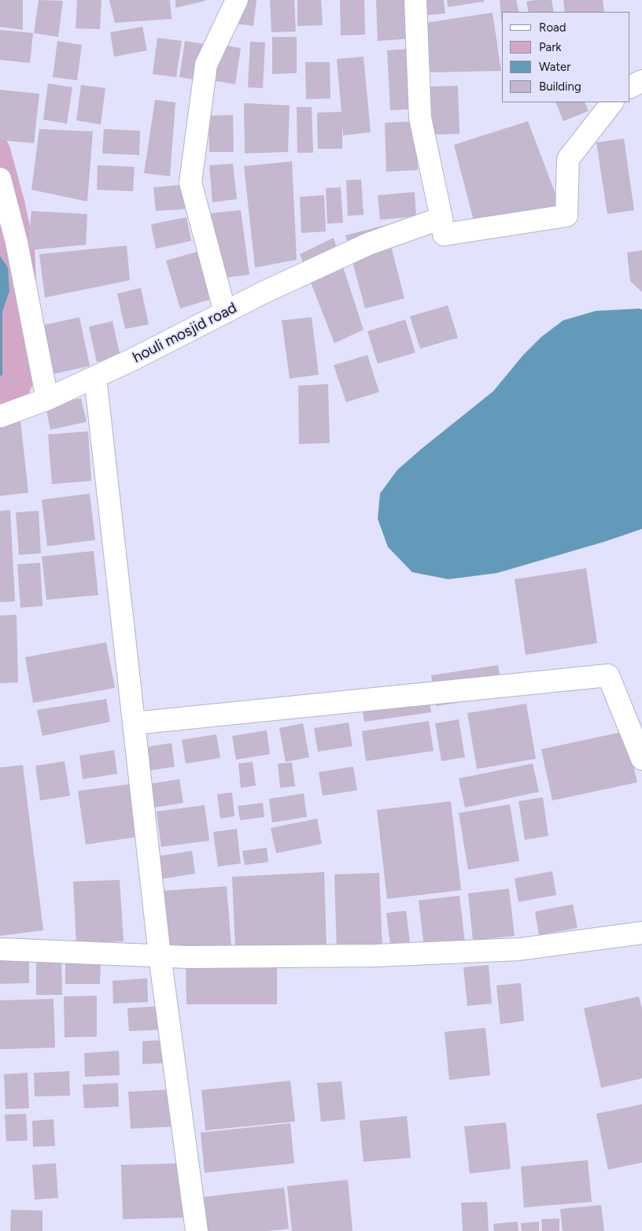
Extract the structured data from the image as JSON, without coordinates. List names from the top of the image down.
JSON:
{
  "streets": {
    "street": ["houli mosjid road"]
  },
  "legend": [
    "Road",
    "Park",
    "Water",
    "Building"
  ]
}
